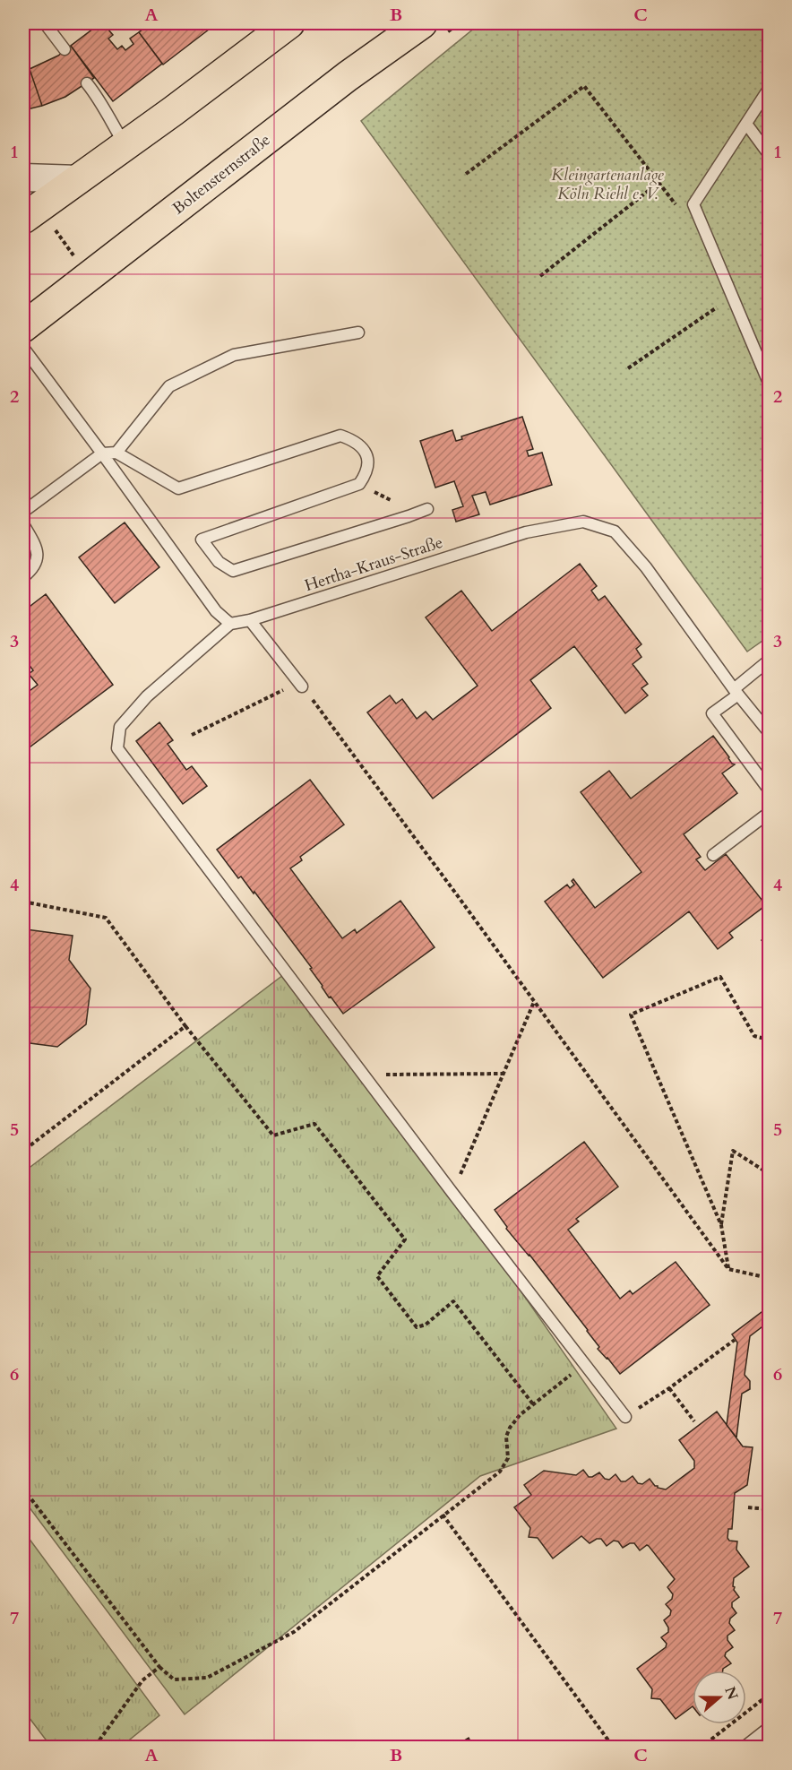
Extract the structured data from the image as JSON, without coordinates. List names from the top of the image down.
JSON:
{
  "streets": {
    "main road": ["Boltensternstraße"],
    "lane": ["Hertha-Kraus-Straße"]
  },
  "parks": ["Kleingartenanlage Köln Riehl e. V."],
  "north": "right",
  "grid": {
    "columns": ["A", "B", "C"],
    "rows": [
      "1",
      "2",
      "3",
      "4",
      "5",
      "6",
      "7"
    ]
  }
}
